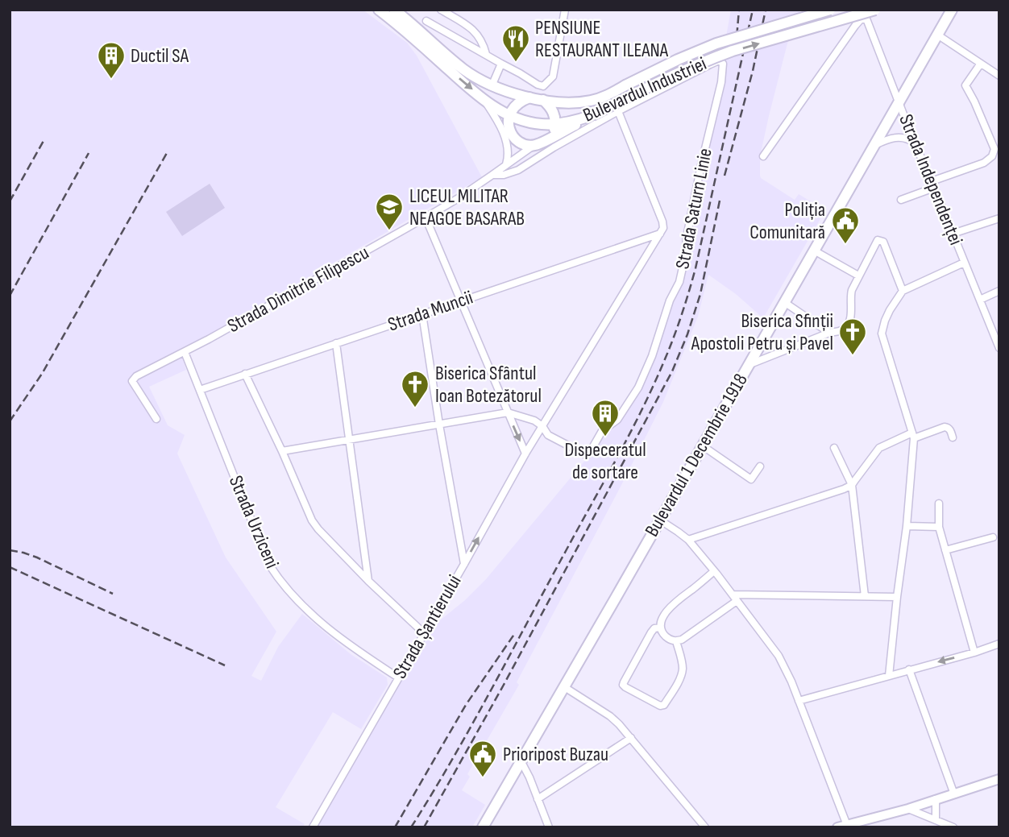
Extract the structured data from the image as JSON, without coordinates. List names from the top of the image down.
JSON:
{
  "streets": {
    "main road": ["Bulevardul Industriei", "Bulevardul 1 Decembrie 1918"],
    "street": [
      "Strada Independenței",
      "Strada Saturn Linie",
      "Strada Dimitrie Filipescu",
      "Strada Muncii",
      "Strada Urziceni",
      "Strada Șantierului"
    ]
  },
  "crossings": [
    ["Strada Independenței", "Bulevardul 1 Decembrie 1918"],
    ["Strada Saturn Linie", "Strada Dimitrie Filipescu"],
    ["Strada Saturn Linie", "Strada Șantierului"],
    ["Strada Dimitrie Filipescu", "Strada Urziceni"],
    ["Strada Muncii", "Strada Urziceni"],
    ["Strada Muncii", "Strada Șantierului"],
    ["Strada Urziceni", "Strada Șantierului"]
  ],
  "places": {
    "restaurant": ["PENSIUNE RESTAURANT ILEANA"],
    "building": ["Ductil SA", "Dispeceratul de sortare"],
    "school or university": ["LICEUL MILITAR NEAGOE BASARAB"],
    "public building": ["Poliția Comunitară", "Prioripost Buzau"],
    "church": ["Biserica Sfinții Apostoli Petru și Pavel", "Biserica Sfântul Ioan Botezătorul"]
  }
}
